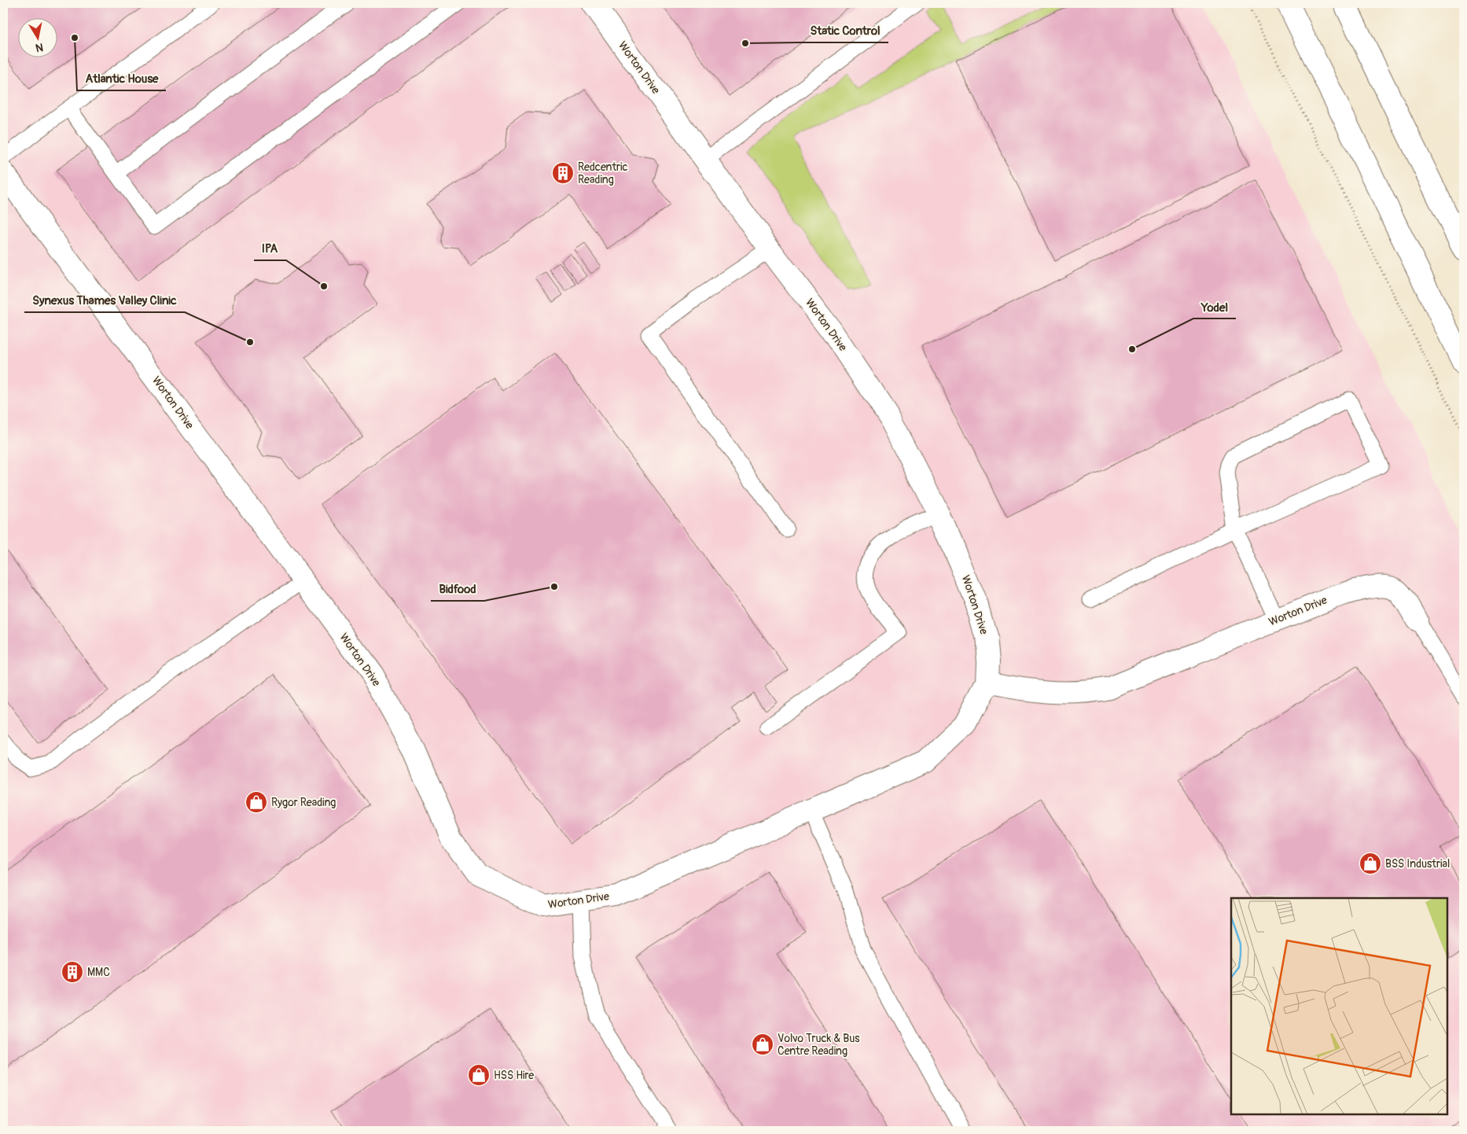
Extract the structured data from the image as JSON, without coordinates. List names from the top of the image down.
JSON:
{
  "streets": {
    "main road": ["Worton Drive"]
  },
  "places": {
    "other": [
      "Atlantic House",
      "Static Control",
      "IPA",
      "Synexus Thames Valley Clinic",
      "Yodel",
      "Bidfood"
    ],
    "building": ["Redcentric Reading", "MMC"],
    "shop": [
      "Rygor Reading",
      "BSS Industrial",
      "Volvo Truck & Bus Centre Reading",
      "HSS Hire"
    ]
  },
  "north": "bottom"
}
